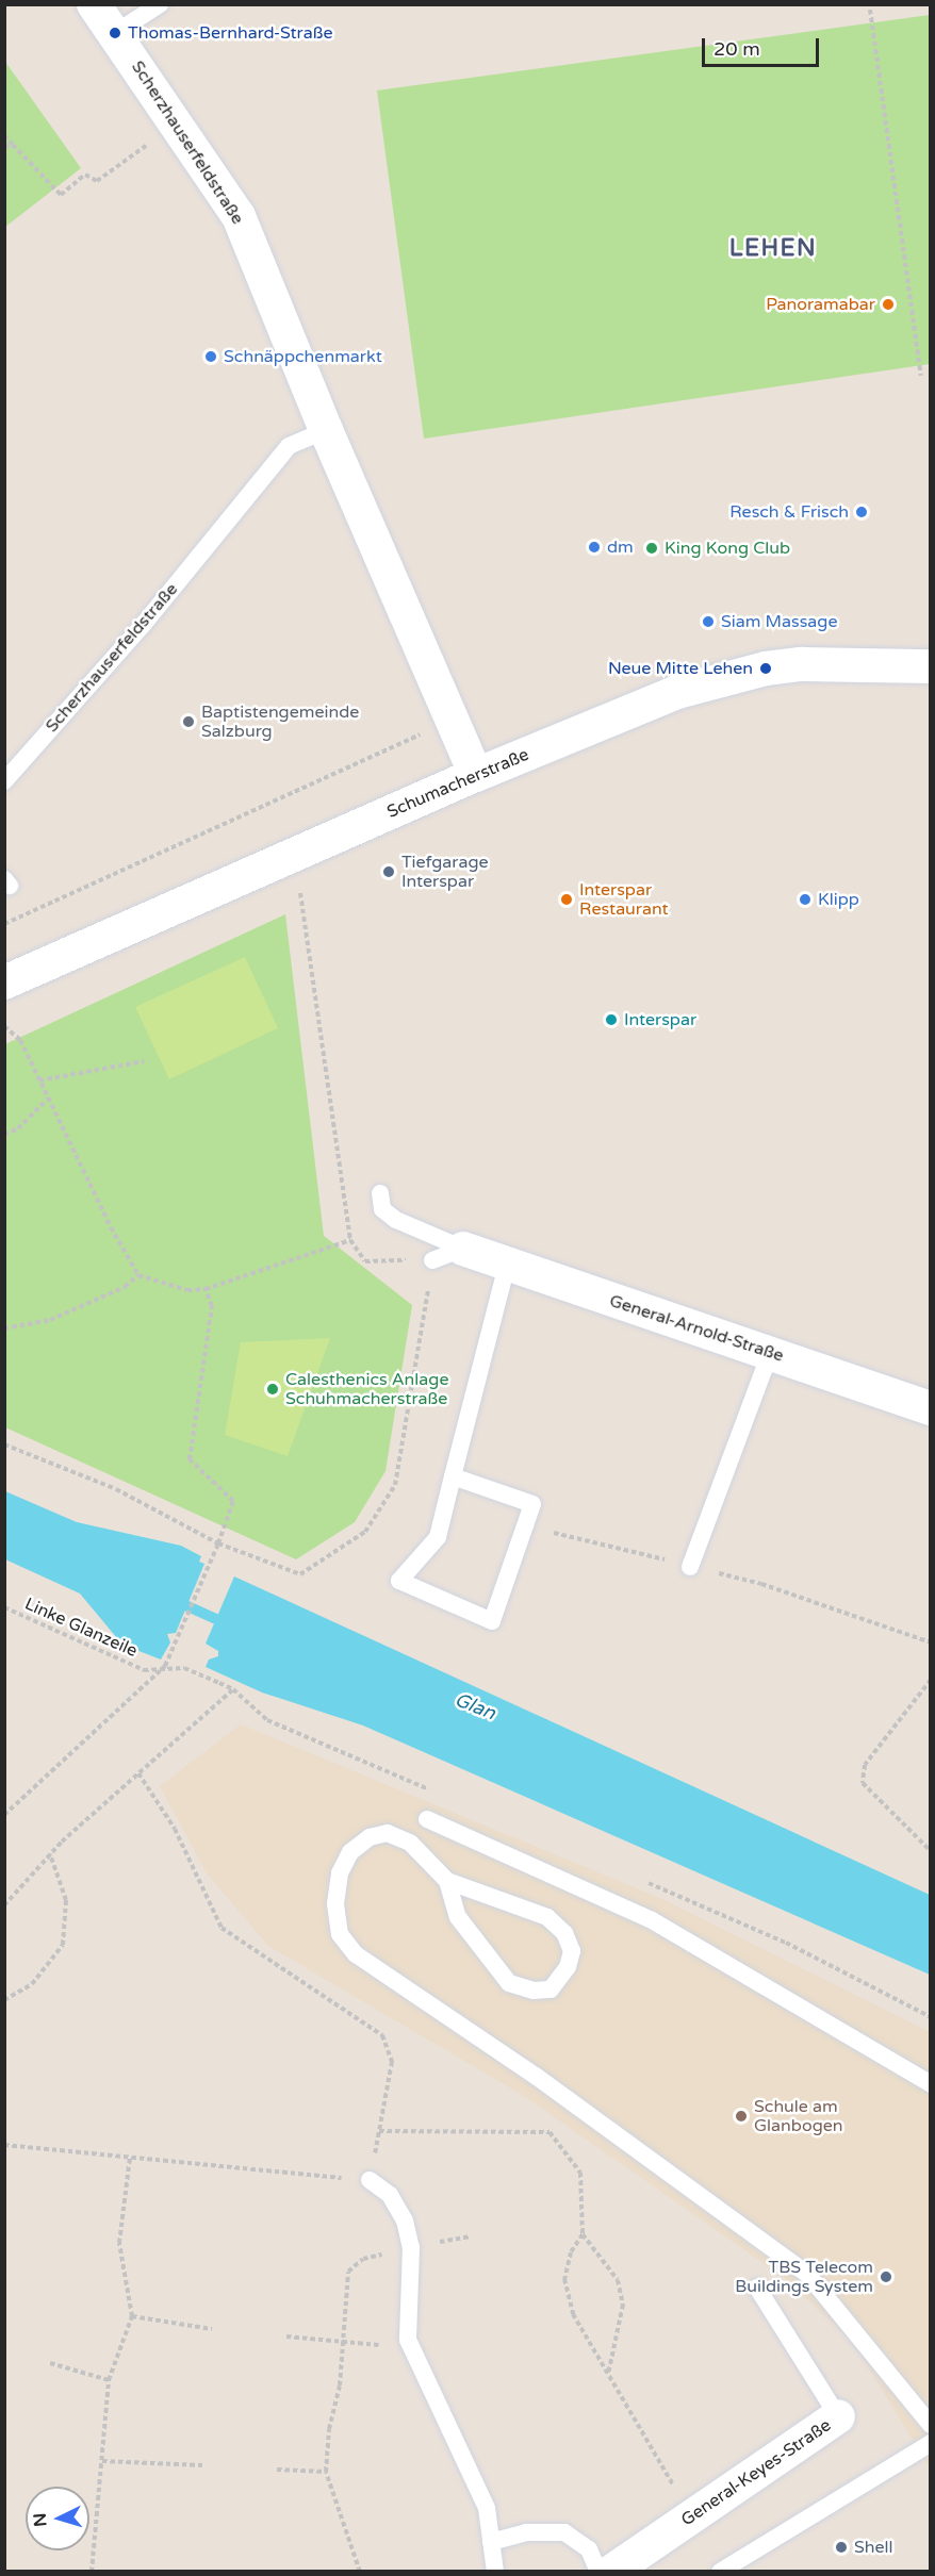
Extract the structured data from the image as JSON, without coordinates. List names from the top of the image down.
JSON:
{
  "streets": {
    "street": [
      "Scherzhauserfeldstraße",
      "Schumacherstraße",
      "General-Arnold-Straße",
      "General-Keyes-Straße"
    ],
    "path": ["Linke Glanzeile"]
  },
  "crossings": [
    ["Scherzhauserfeldstraße", "Schumacherstraße"]
  ],
  "districts": ["LEHEN"],
  "water": ["Glan"],
  "places": [
    "Thomas-Bernhard-Straße",
    "Panoramabar",
    "Schnäppchenmarkt",
    "Resch & Frisch",
    "dm",
    "King Kong Club",
    "Siam Massage",
    "Neue Mitte Lehen",
    "Baptistengemeinde Salzburg",
    "Tiefgarage Interspar",
    "Interspar Restaurant",
    "Klipp",
    "Interspar",
    "Calesthenics Anlage Schuhmacherstraße",
    "Schule am Glanbogen",
    "TBS Telecom Buildings System",
    "Shell"
  ],
  "scale_bar": "20 m",
  "north": "left"
}
